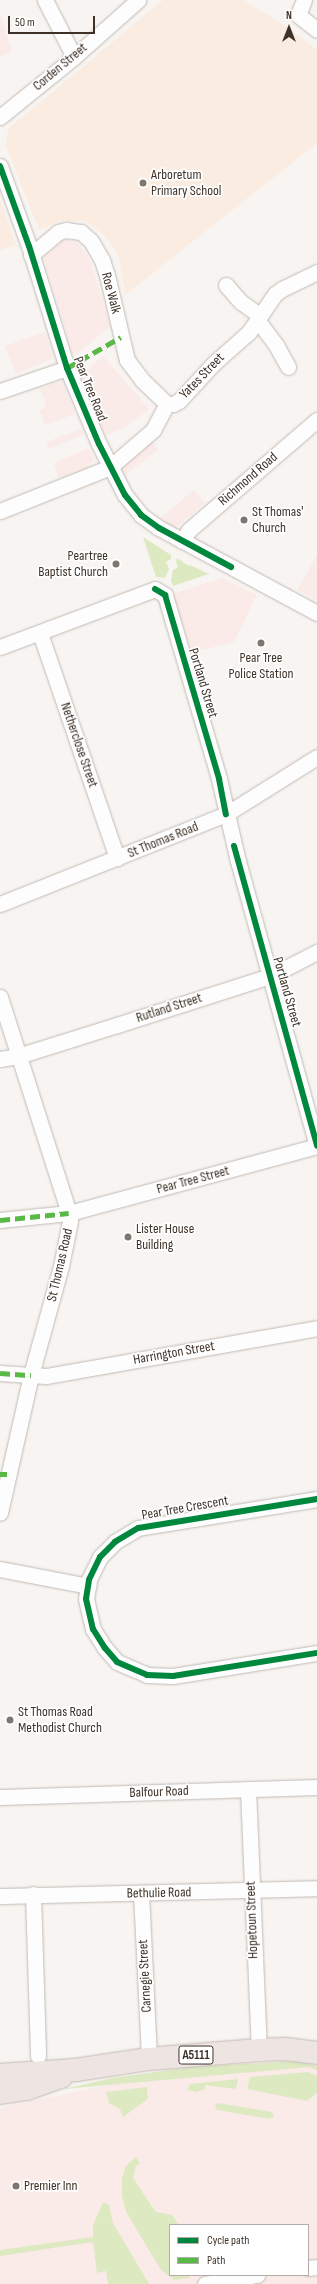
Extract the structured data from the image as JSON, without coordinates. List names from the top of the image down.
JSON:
{
  "streets": {
    "highway": ["A5111"],
    "street": [
      "Corden Street",
      "Roe Walk",
      "Yates Street",
      "Pear Tree Road",
      "Richmond Road",
      "Portland Street",
      "Netherclose Street",
      "St Thomas Road",
      "Rutland Street",
      "Pear Tree Street",
      "Harrington Street",
      "Pear Tree Crescent",
      "Balfour Road",
      "Bethulie Road",
      "Hopetoun Street",
      "Carnegie Street"
    ]
  },
  "crossings": [
    ["Roe Walk", "Yates Street"],
    ["Roe Walk", "Pear Tree Road"],
    ["Yates Street", "Pear Tree Road"],
    ["Pear Tree Road", "Richmond Road"],
    ["Portland Street", "Netherclose Street"],
    ["Portland Street", "St Thomas Road"],
    ["Portland Street", "Rutland Street"],
    ["Portland Street", "Pear Tree Street"],
    ["Netherclose Street", "St Thomas Road"],
    ["St Thomas Road", "Rutland Street"],
    ["St Thomas Road", "Pear Tree Street"],
    ["St Thomas Road", "Harrington Street"],
    ["Balfour Road", "Hopetoun Street"],
    ["Bethulie Road", "Hopetoun Street"],
    ["Bethulie Road", "Carnegie Street"],
    ["Hopetoun Street", "A5111"],
    ["Carnegie Street", "A5111"]
  ],
  "places": [
    "Arboretum Primary School",
    "St Thomas' Church",
    "Peartree Baptist Church",
    "Pear Tree Police Station",
    "Lister House Building",
    "St Thomas Road Methodist Church",
    "Premier Inn"
  ],
  "legend": ["Cycle path", "Path"],
  "scale_bar": "50 m",
  "north": "top"
}
